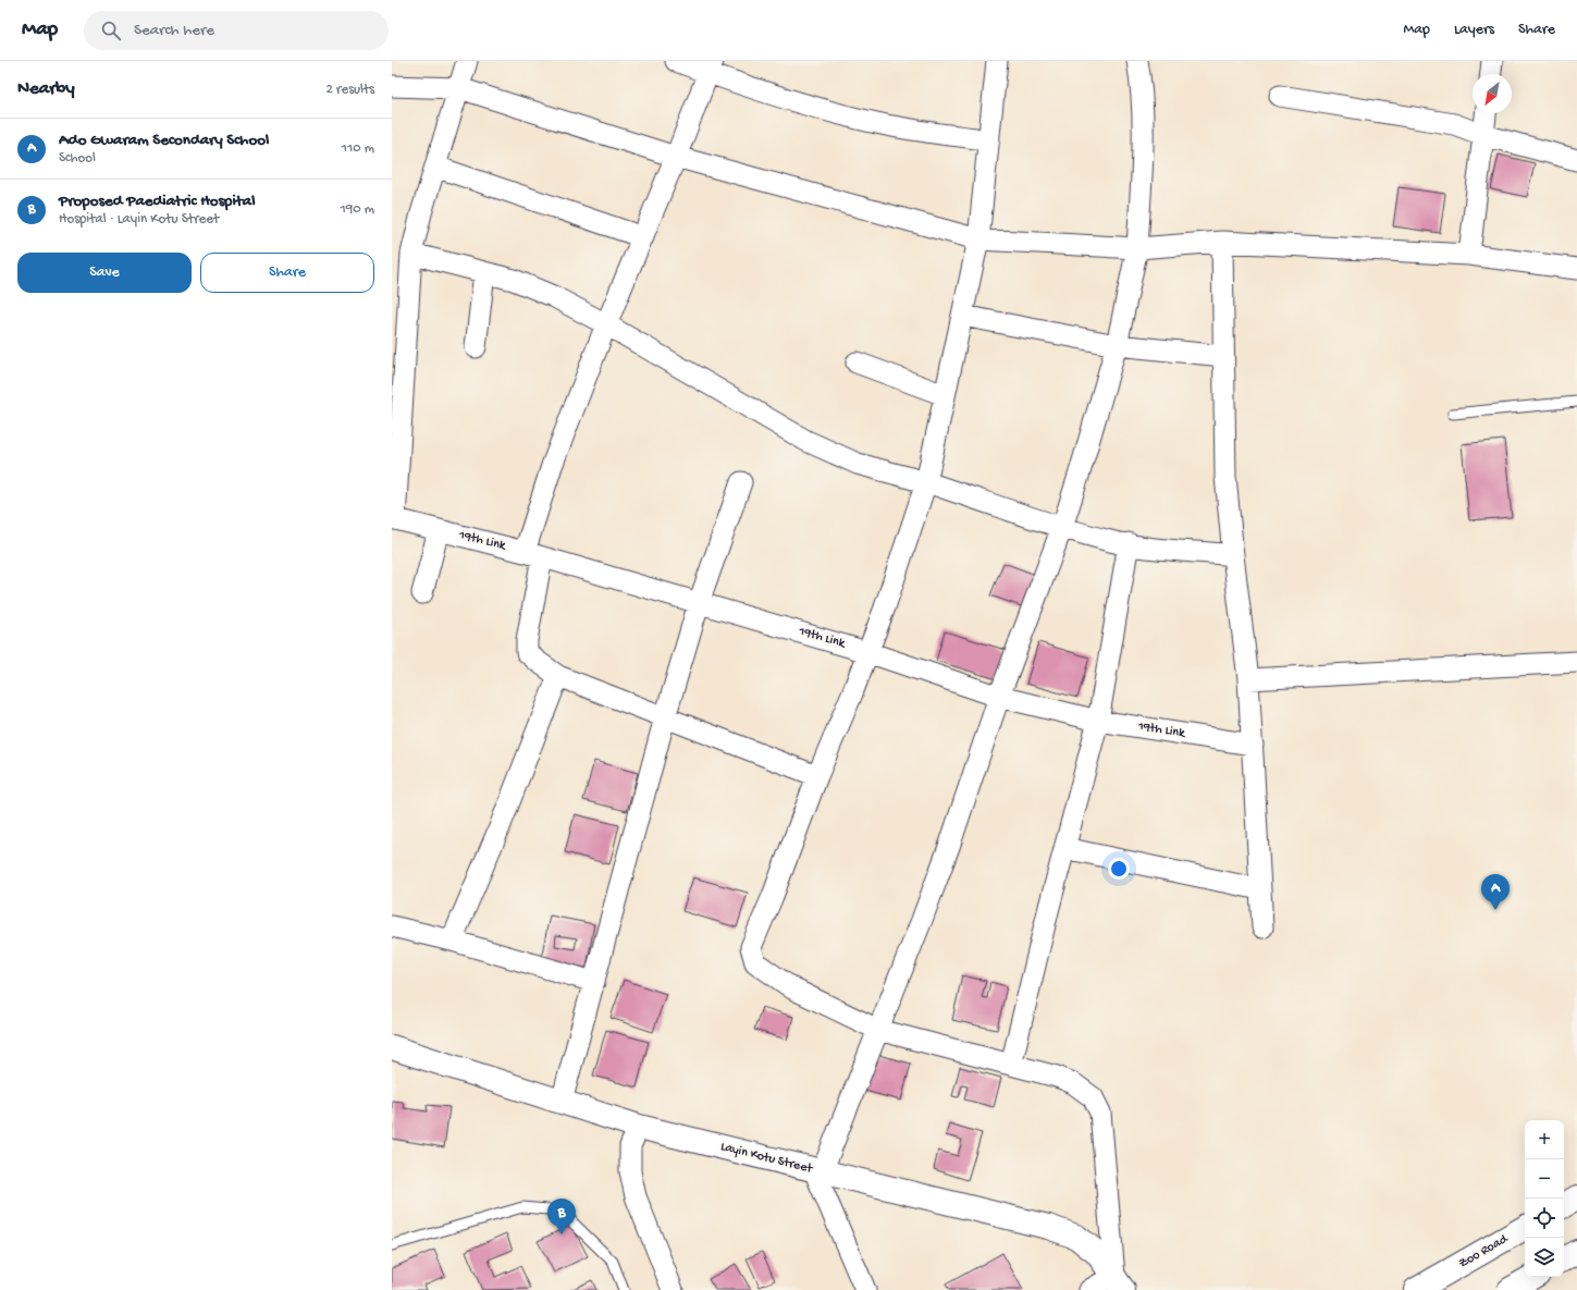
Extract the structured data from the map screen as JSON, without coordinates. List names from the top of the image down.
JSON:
{
  "streets": {
    "street": ["19th Link", "Layin Kotu Street", "Zoo Road"]
  },
  "north": "bottom left",
  "page": {
    "header": "Map",
    "search": "Search here",
    "nav": ["Map", "Layers", "Share"],
    "heading": ["Nearby", "2 results"],
    "list": [
      {
        "mark": "A",
        "name": "Ado Gwaram Secondary School",
        "note": "School",
        "value": "110 m"
      },
      {
        "mark": "B",
        "name": "Proposed Paediatric Hospital",
        "note": "Hospital · Layin Kotu Street",
        "value": "190 m"
      }
    ],
    "buttons": ["Save", "Share"],
    "pins": ["A", "B"],
    "map_buttons": ["+", "−"]
  }
}
